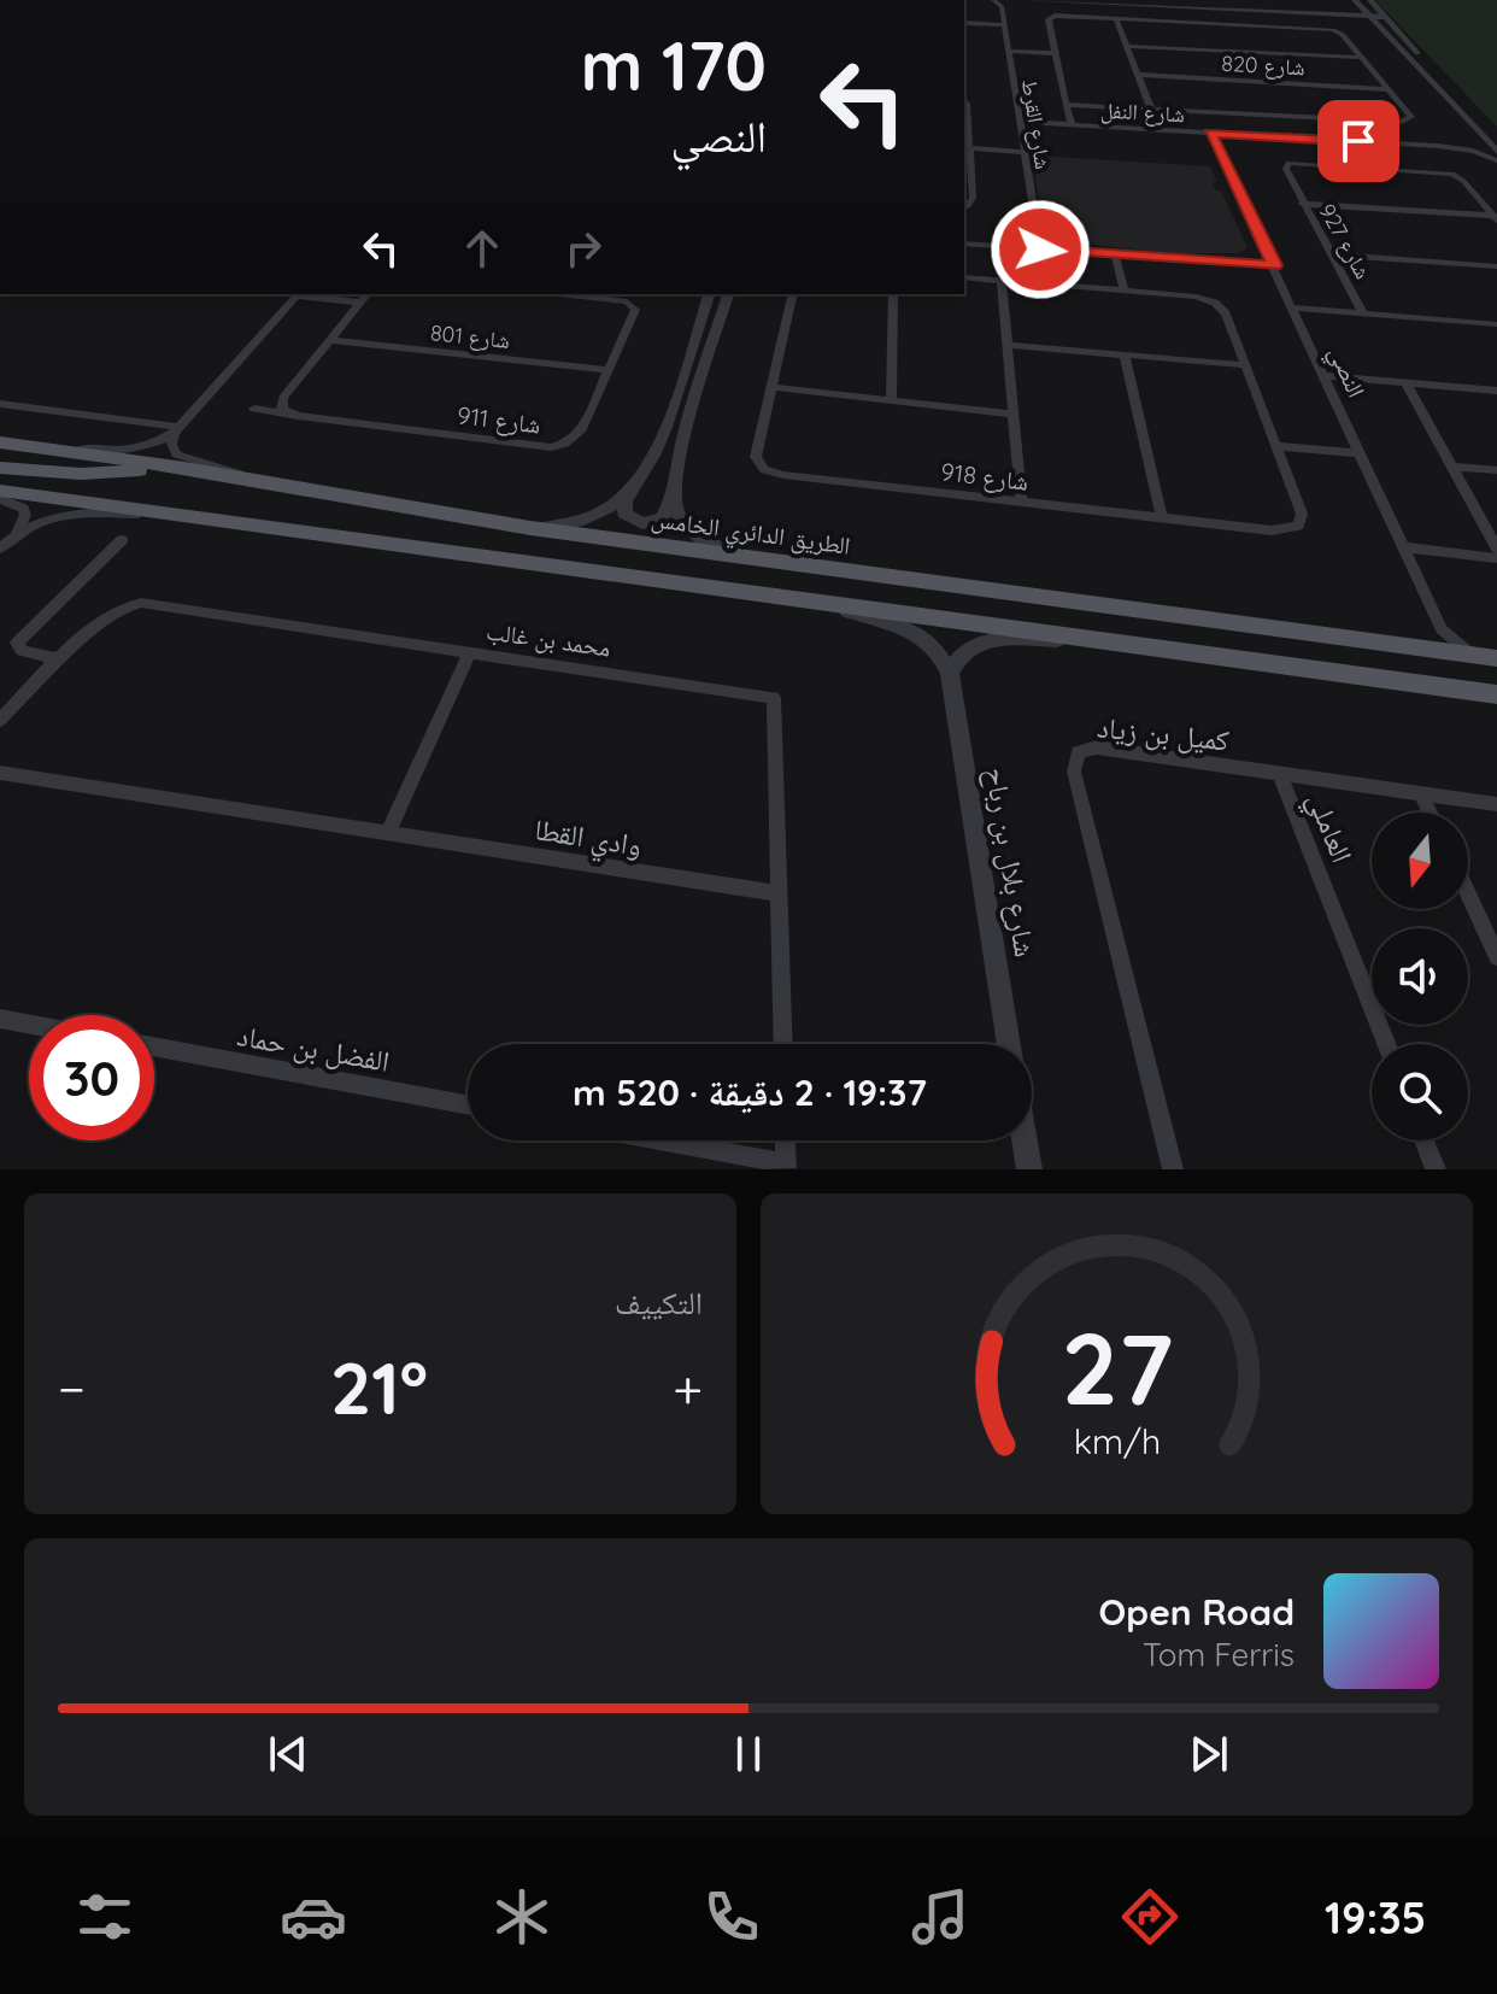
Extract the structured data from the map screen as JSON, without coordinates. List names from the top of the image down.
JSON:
{
  "streets": {
    "main road": ["الطريق الدائري الخامس"],
    "street": [
      "شارع 820",
      "شارع النفل",
      "شارع القرط",
      "شارع 927",
      "شارع 801",
      "النصي",
      "شارع 911",
      "شارع 918",
      "محمد بن غالب",
      "كميل بن زياد",
      "العاملي",
      "وادي القطا",
      "شارع بلال بن رباح",
      "الفضل بن حماد"
    ]
  },
  "crossings": [
    ["شارع النفل", "شارع القرط"],
    ["شارع النفل", "النصي"],
    ["شارع 927", "النصي"],
    ["شارع 801", "شارع 911"],
    ["النصي", "الطريق الدائري الخامس"],
    ["محمد بن غالب", "وادي القطا"],
    ["كميل بن زياد", "العاملي"]
  ],
  "north": "bottom",
  "page": {
    "turn": ["170 m", "النصي"],
    "limit": "30",
    "trip": "19:37 · 2 دقيقة · 520 m",
    "tile": "التكييف",
    "heat": ["−", "21°", "+"],
    "song": ["Open Road", "Tom Ferris"],
    "tabs": "19:35",
    "gauge": ["27", "km/h"]
  }
}
